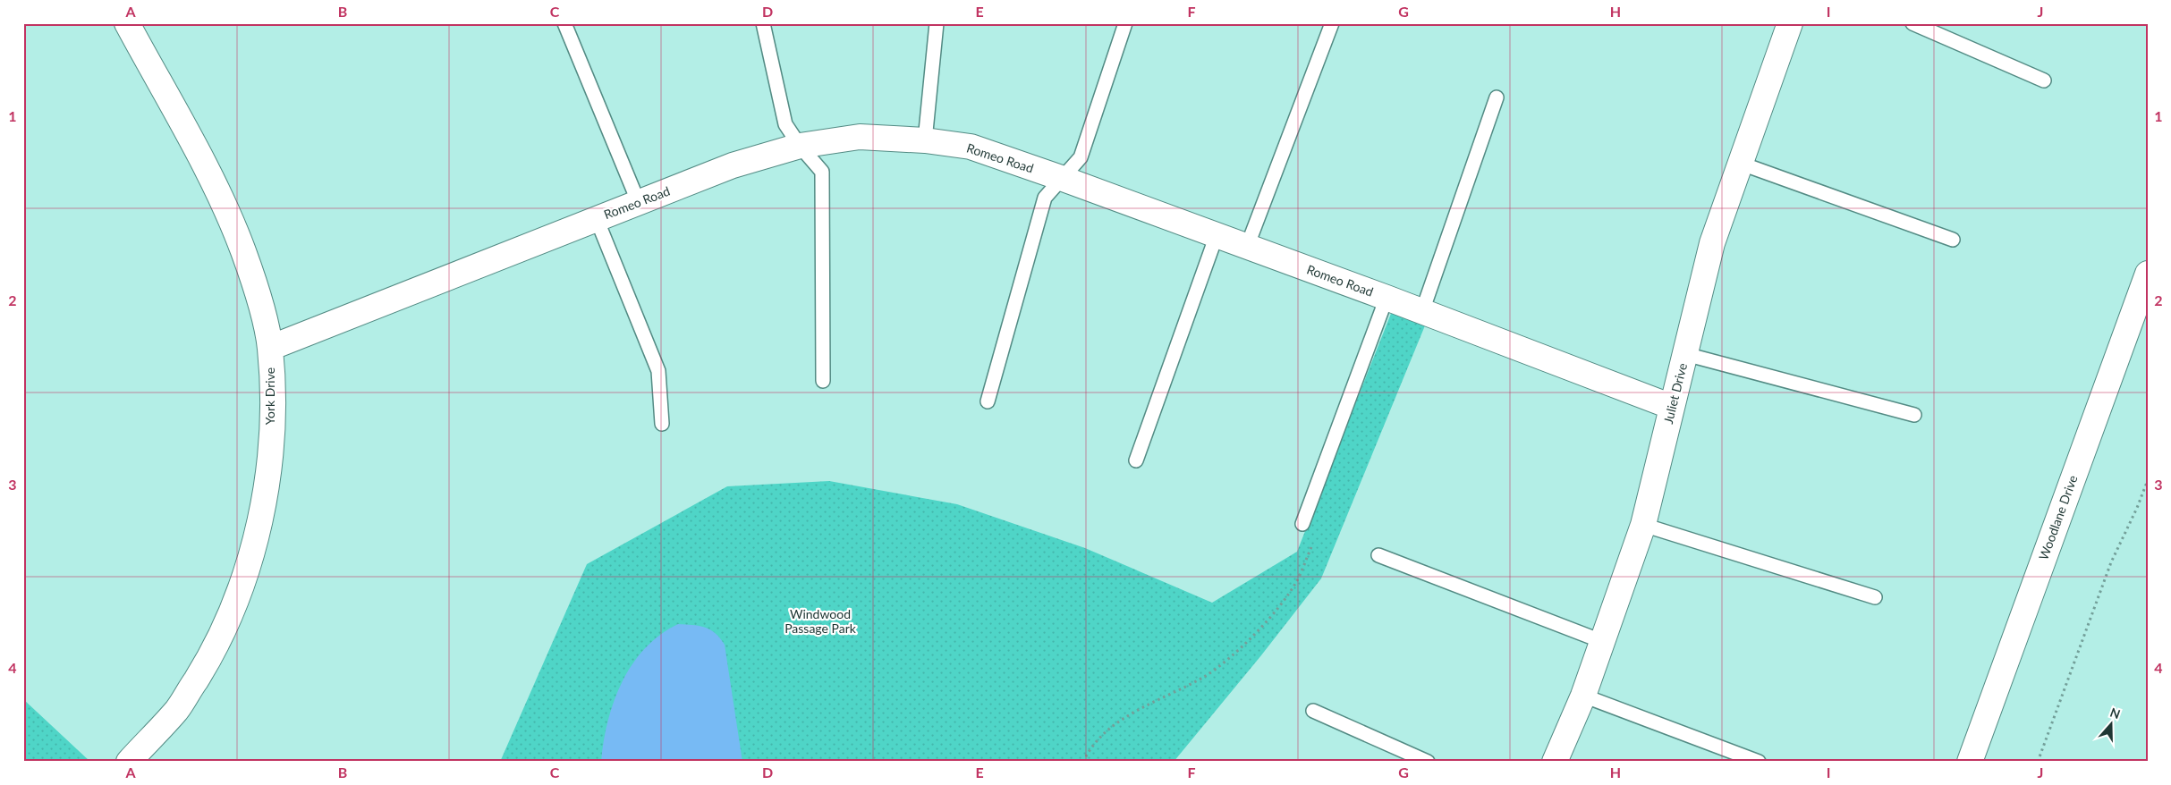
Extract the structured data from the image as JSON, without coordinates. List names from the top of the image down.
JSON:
{
  "streets": {
    "street": [
      "Romeo Road",
      "Juliet Drive",
      "York Drive",
      "Woodlane Drive"
    ]
  },
  "crossings": [
    ["Romeo Road", "Juliet Drive"],
    ["Romeo Road", "York Drive"]
  ],
  "parks": ["Windwood Passage Park"],
  "north": "top",
  "grid": {
    "columns": [
      "A",
      "B",
      "C",
      "D",
      "E",
      "F",
      "G",
      "H",
      "I",
      "J"
    ],
    "rows": [
      "1",
      "2",
      "3",
      "4"
    ]
  }
}
